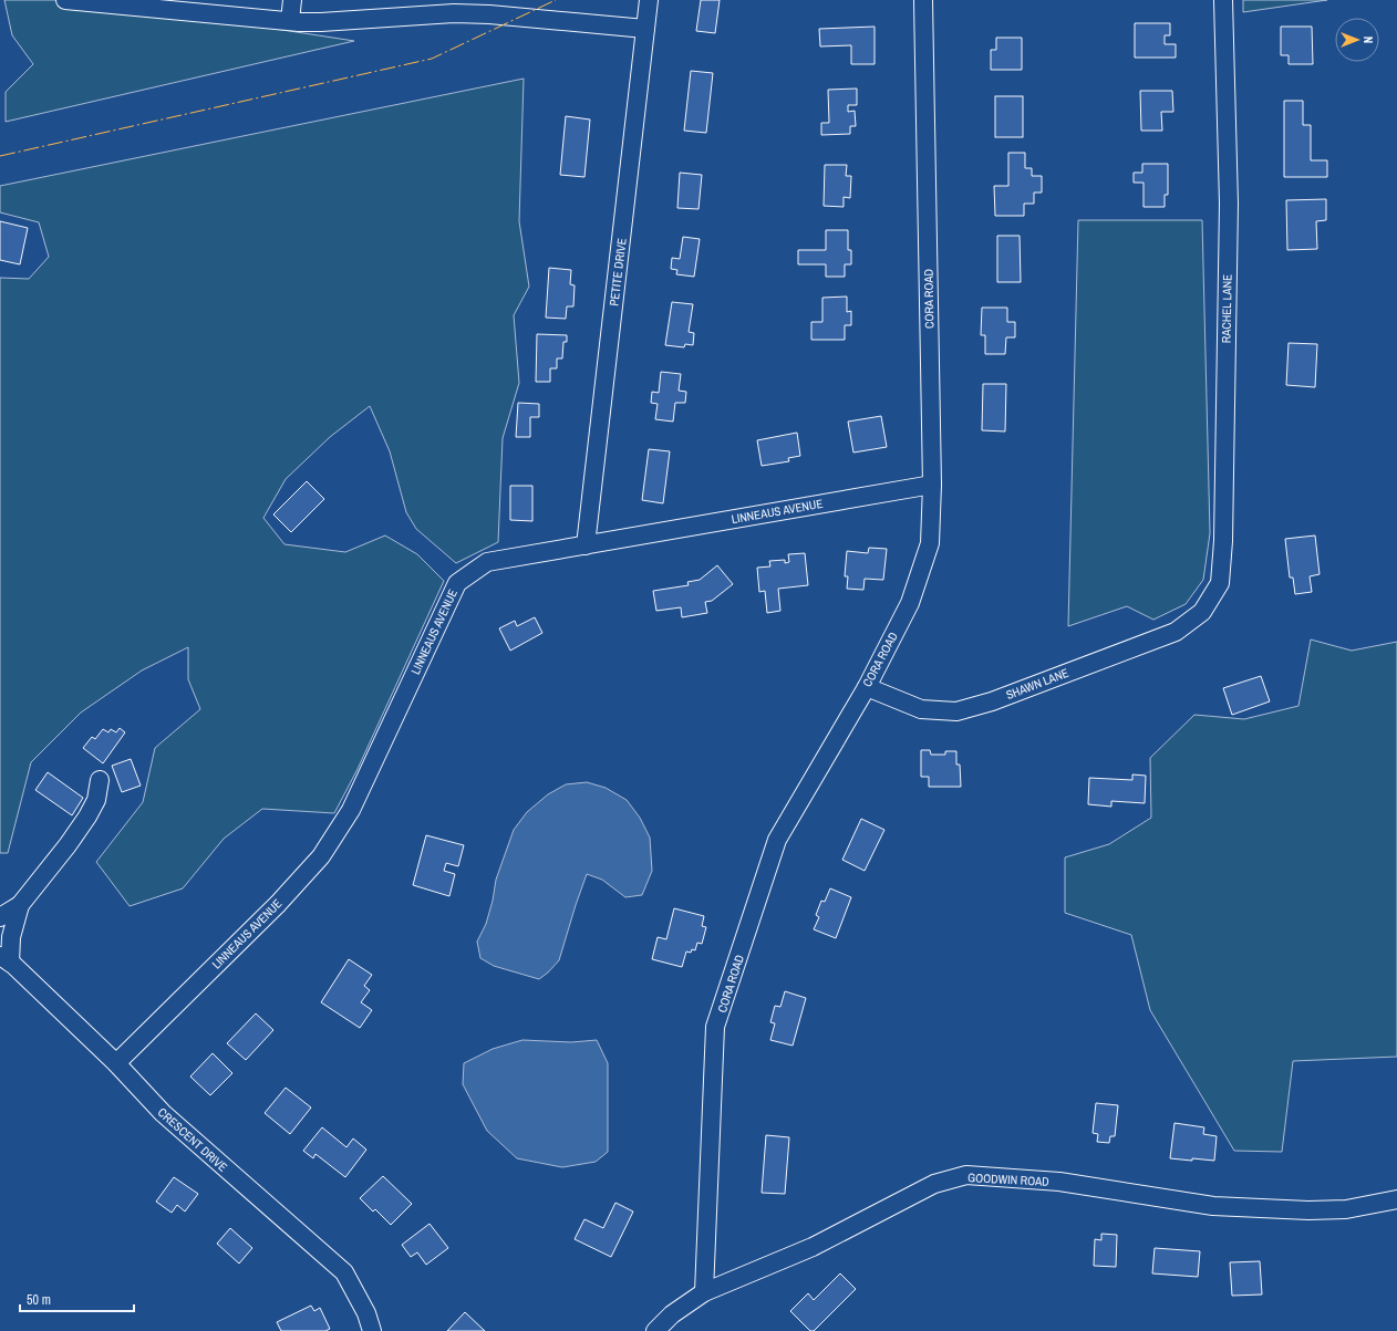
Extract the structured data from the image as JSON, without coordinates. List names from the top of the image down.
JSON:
{
  "streets": {
    "street": [
      "PETITE DRIVE",
      "CORA ROAD",
      "RACHEL LANE",
      "LINNEAUS AVENUE",
      "SHAWN LANE",
      "CRESCENT DRIVE",
      "GOODWIN ROAD"
    ]
  },
  "crossings": [
    ["PETITE DRIVE", "LINNEAUS AVENUE"],
    ["CORA ROAD", "LINNEAUS AVENUE"],
    ["CORA ROAD", "SHAWN LANE"],
    ["CORA ROAD", "GOODWIN ROAD"],
    ["RACHEL LANE", "SHAWN LANE"],
    ["LINNEAUS AVENUE", "CRESCENT DRIVE"]
  ],
  "scale_bar": "50 m",
  "north": "right"
}
